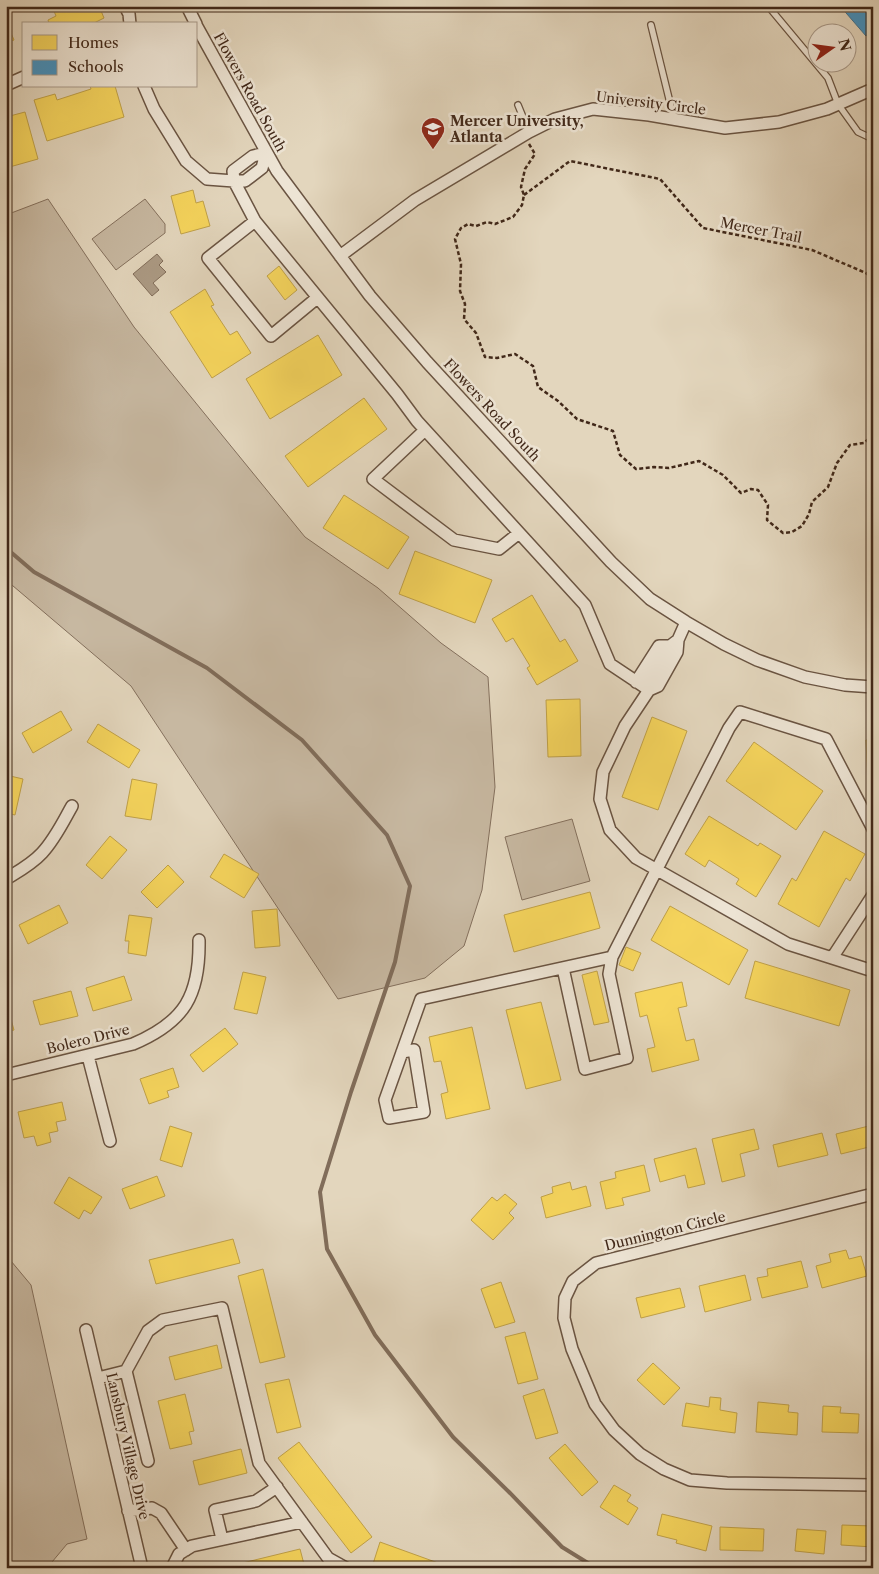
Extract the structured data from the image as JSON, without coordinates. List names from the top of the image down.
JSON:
{
  "streets": {
    "street": [
      "Flowers Road South",
      "University Circle",
      "Bolero Drive",
      "Dunnington Circle",
      "Lansbury Village Drive"
    ],
    "path": ["Mercer Trail"]
  },
  "crossings": [
    ["Flowers Road South", "University Circle"]
  ],
  "places": {
    "school or university": ["Mercer University, Atlanta"]
  },
  "legend": ["Homes", "Schools"],
  "north": "right"
}
